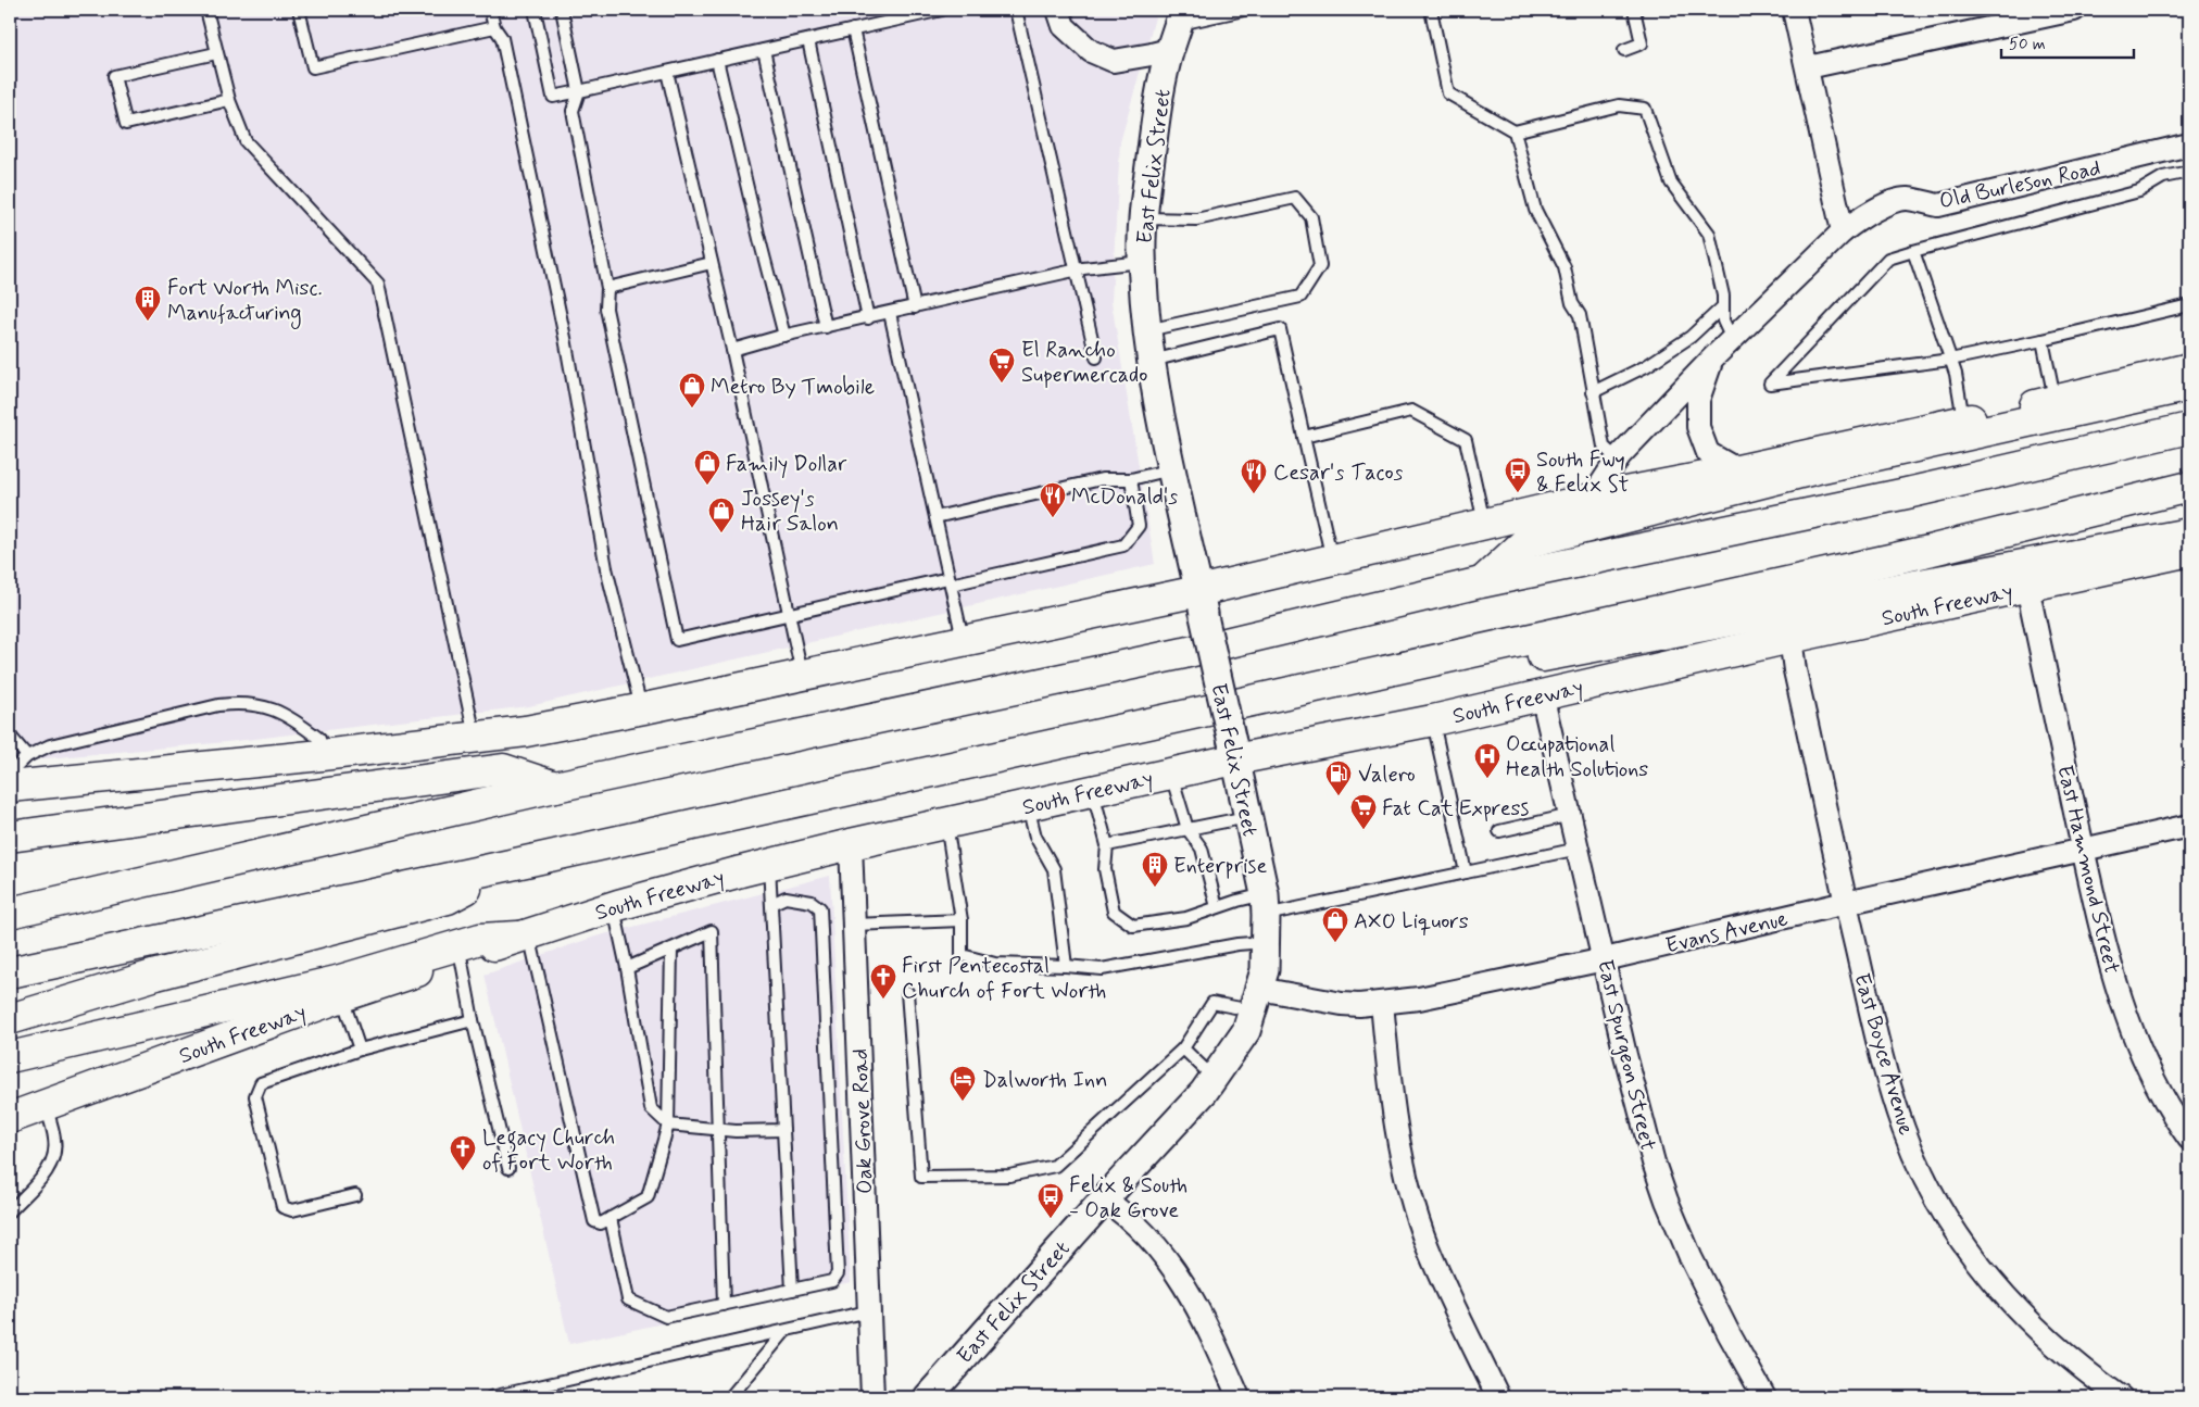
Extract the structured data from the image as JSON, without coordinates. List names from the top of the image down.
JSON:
{
  "streets": {
    "main road": ["South Freeway"],
    "street": [
      "East Felix Street",
      "Old Burleson Road",
      "East Hammond Street",
      "Evans Avenue",
      "East Boyce Avenue",
      "East Spurgeon Street",
      "Oak Grove Road"
    ]
  },
  "crossings": [
    ["East Felix Street", "South Freeway"],
    ["East Felix Street", "Evans Avenue"],
    ["South Freeway", "East Hammond Street"],
    ["South Freeway", "East Boyce Avenue"],
    ["South Freeway", "East Spurgeon Street"],
    ["South Freeway", "Oak Grove Road"],
    ["East Hammond Street", "Evans Avenue"],
    ["Evans Avenue", "East Boyce Avenue"],
    ["Evans Avenue", "East Spurgeon Street"]
  ],
  "places": {
    "building": ["Fort Worth Misc. Manufacturing", "Enterprise"],
    "supermarket": ["El Rancho Supermercado", "Fat Cat Express"],
    "shop": [
      "Metro By Tmobile",
      "Family Dollar",
      "Jossey's Hair Salon",
      "AXO Liquors"
    ],
    "bus stop": ["South Fwy & Felix St", "Felix & South - Oak Grove"],
    "restaurant": ["Cesar's Tacos", "McDonald's"],
    "hospital": ["Occupational Health Solutions"],
    "fuel station": ["Valero"],
    "church": ["First Pentecostal Church of Fort Worth", "Legacy Church of Fort Worth"],
    "hotel": ["Dalworth Inn"]
  },
  "scale_bar": "50 m"
}
